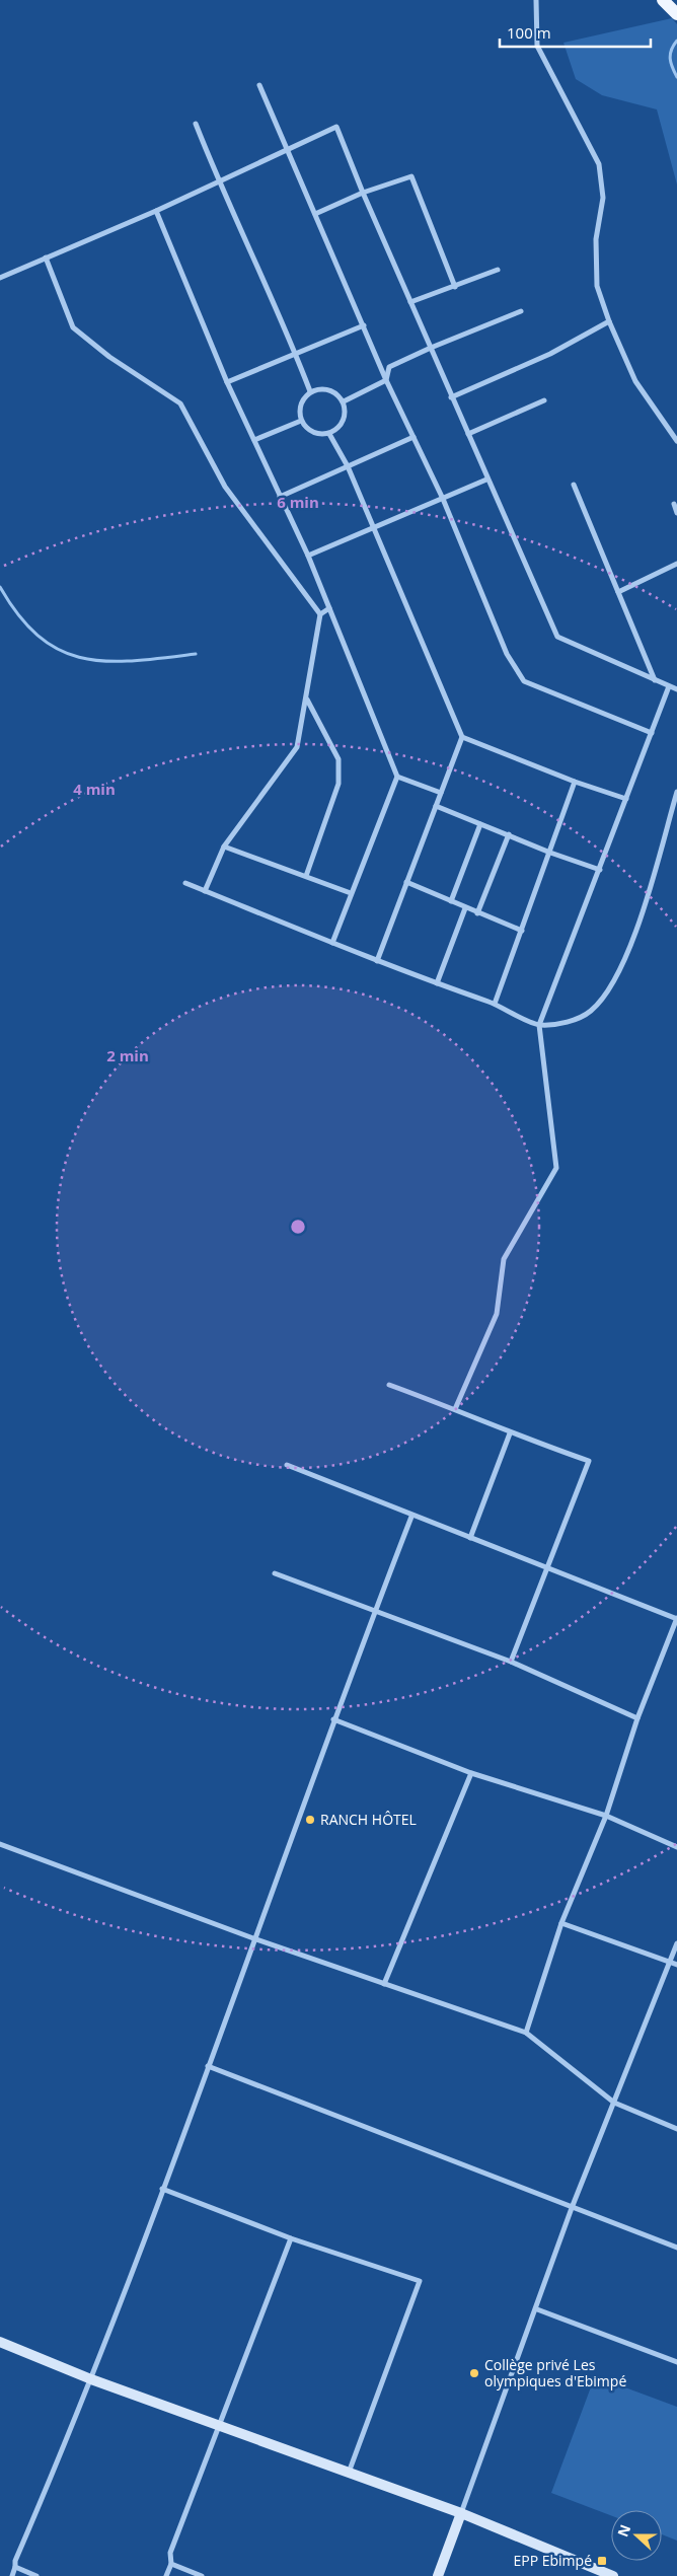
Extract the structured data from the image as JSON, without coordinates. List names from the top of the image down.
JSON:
{
  "places": {
    "other": ["RANCH HÔTEL", "Collège privé Les olympiques d'Ebimpé"],
    "transit": ["EPP Ebimpé"]
  },
  "scale_bar": "100 m",
  "north": "left",
  "rings": ["6 min", "4 min", "2 min"]
}
